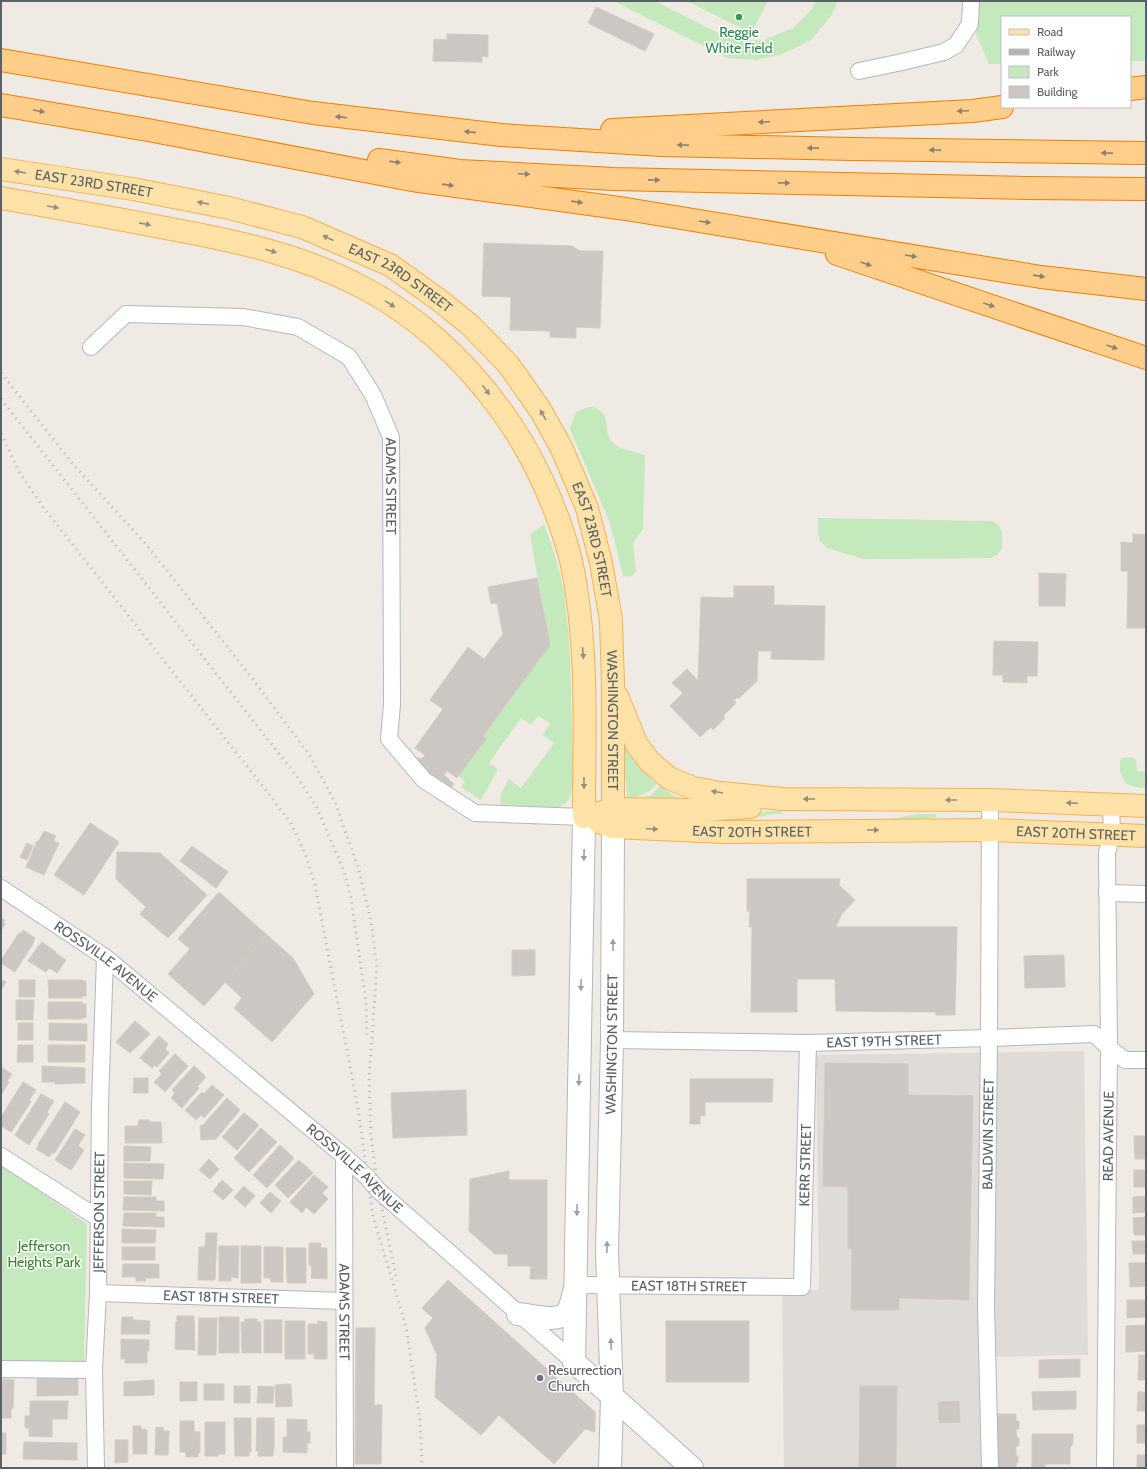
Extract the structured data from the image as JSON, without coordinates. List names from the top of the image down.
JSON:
{
  "streets": {
    "main road": ["EAST 23RD STREET", "WASHINGTON STREET", "EAST 20TH STREET"],
    "street": [
      "ADAMS STREET",
      "ROSSVILLE AVENUE",
      "EAST 19TH STREET",
      "BALDWIN STREET",
      "READ AVENUE",
      "KERR STREET",
      "JEFFERSON STREET",
      "EAST 18TH STREET"
    ]
  },
  "crossings": [
    ["EAST 23RD STREET", "WASHINGTON STREET"],
    ["ADAMS STREET", "EAST 20TH STREET"],
    ["ADAMS STREET", "ROSSVILLE AVENUE"],
    ["ADAMS STREET", "EAST 18TH STREET"],
    ["WASHINGTON STREET", "EAST 20TH STREET"],
    ["WASHINGTON STREET", "ROSSVILLE AVENUE"],
    ["WASHINGTON STREET", "EAST 19TH STREET"],
    ["WASHINGTON STREET", "EAST 18TH STREET"],
    ["EAST 20TH STREET", "BALDWIN STREET"],
    ["EAST 20TH STREET", "READ AVENUE"],
    ["ROSSVILLE AVENUE", "JEFFERSON STREET"],
    ["EAST 19TH STREET", "BALDWIN STREET"],
    ["EAST 19TH STREET", "READ AVENUE"],
    ["EAST 19TH STREET", "KERR STREET"],
    ["KERR STREET", "EAST 18TH STREET"],
    ["JEFFERSON STREET", "EAST 18TH STREET"]
  ],
  "one_way": ["EAST 20TH STREET"],
  "parks": ["Jefferson Heights Park"],
  "places": ["Reggie White Field", "Resurrection Church"],
  "legend": [
    "Road",
    "Railway",
    "Park",
    "Building"
  ]
}
